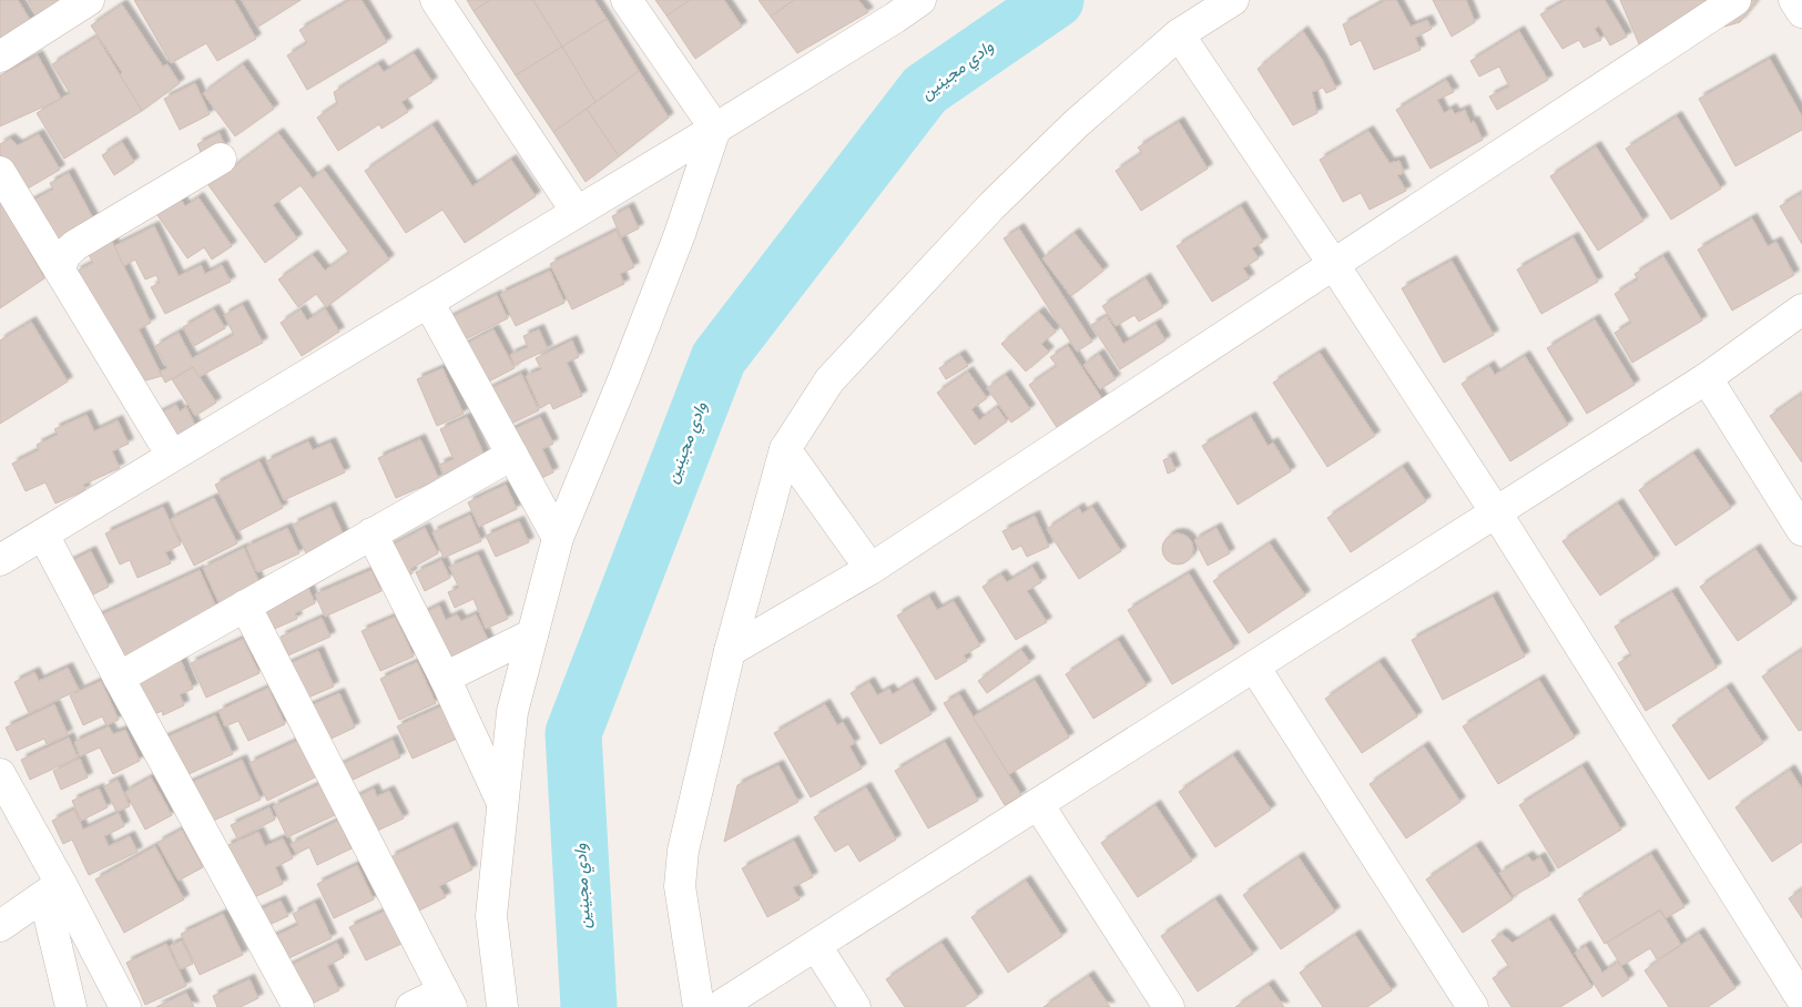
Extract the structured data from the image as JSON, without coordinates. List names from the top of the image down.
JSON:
{
  "water": ["وادي مجينين"]
}
